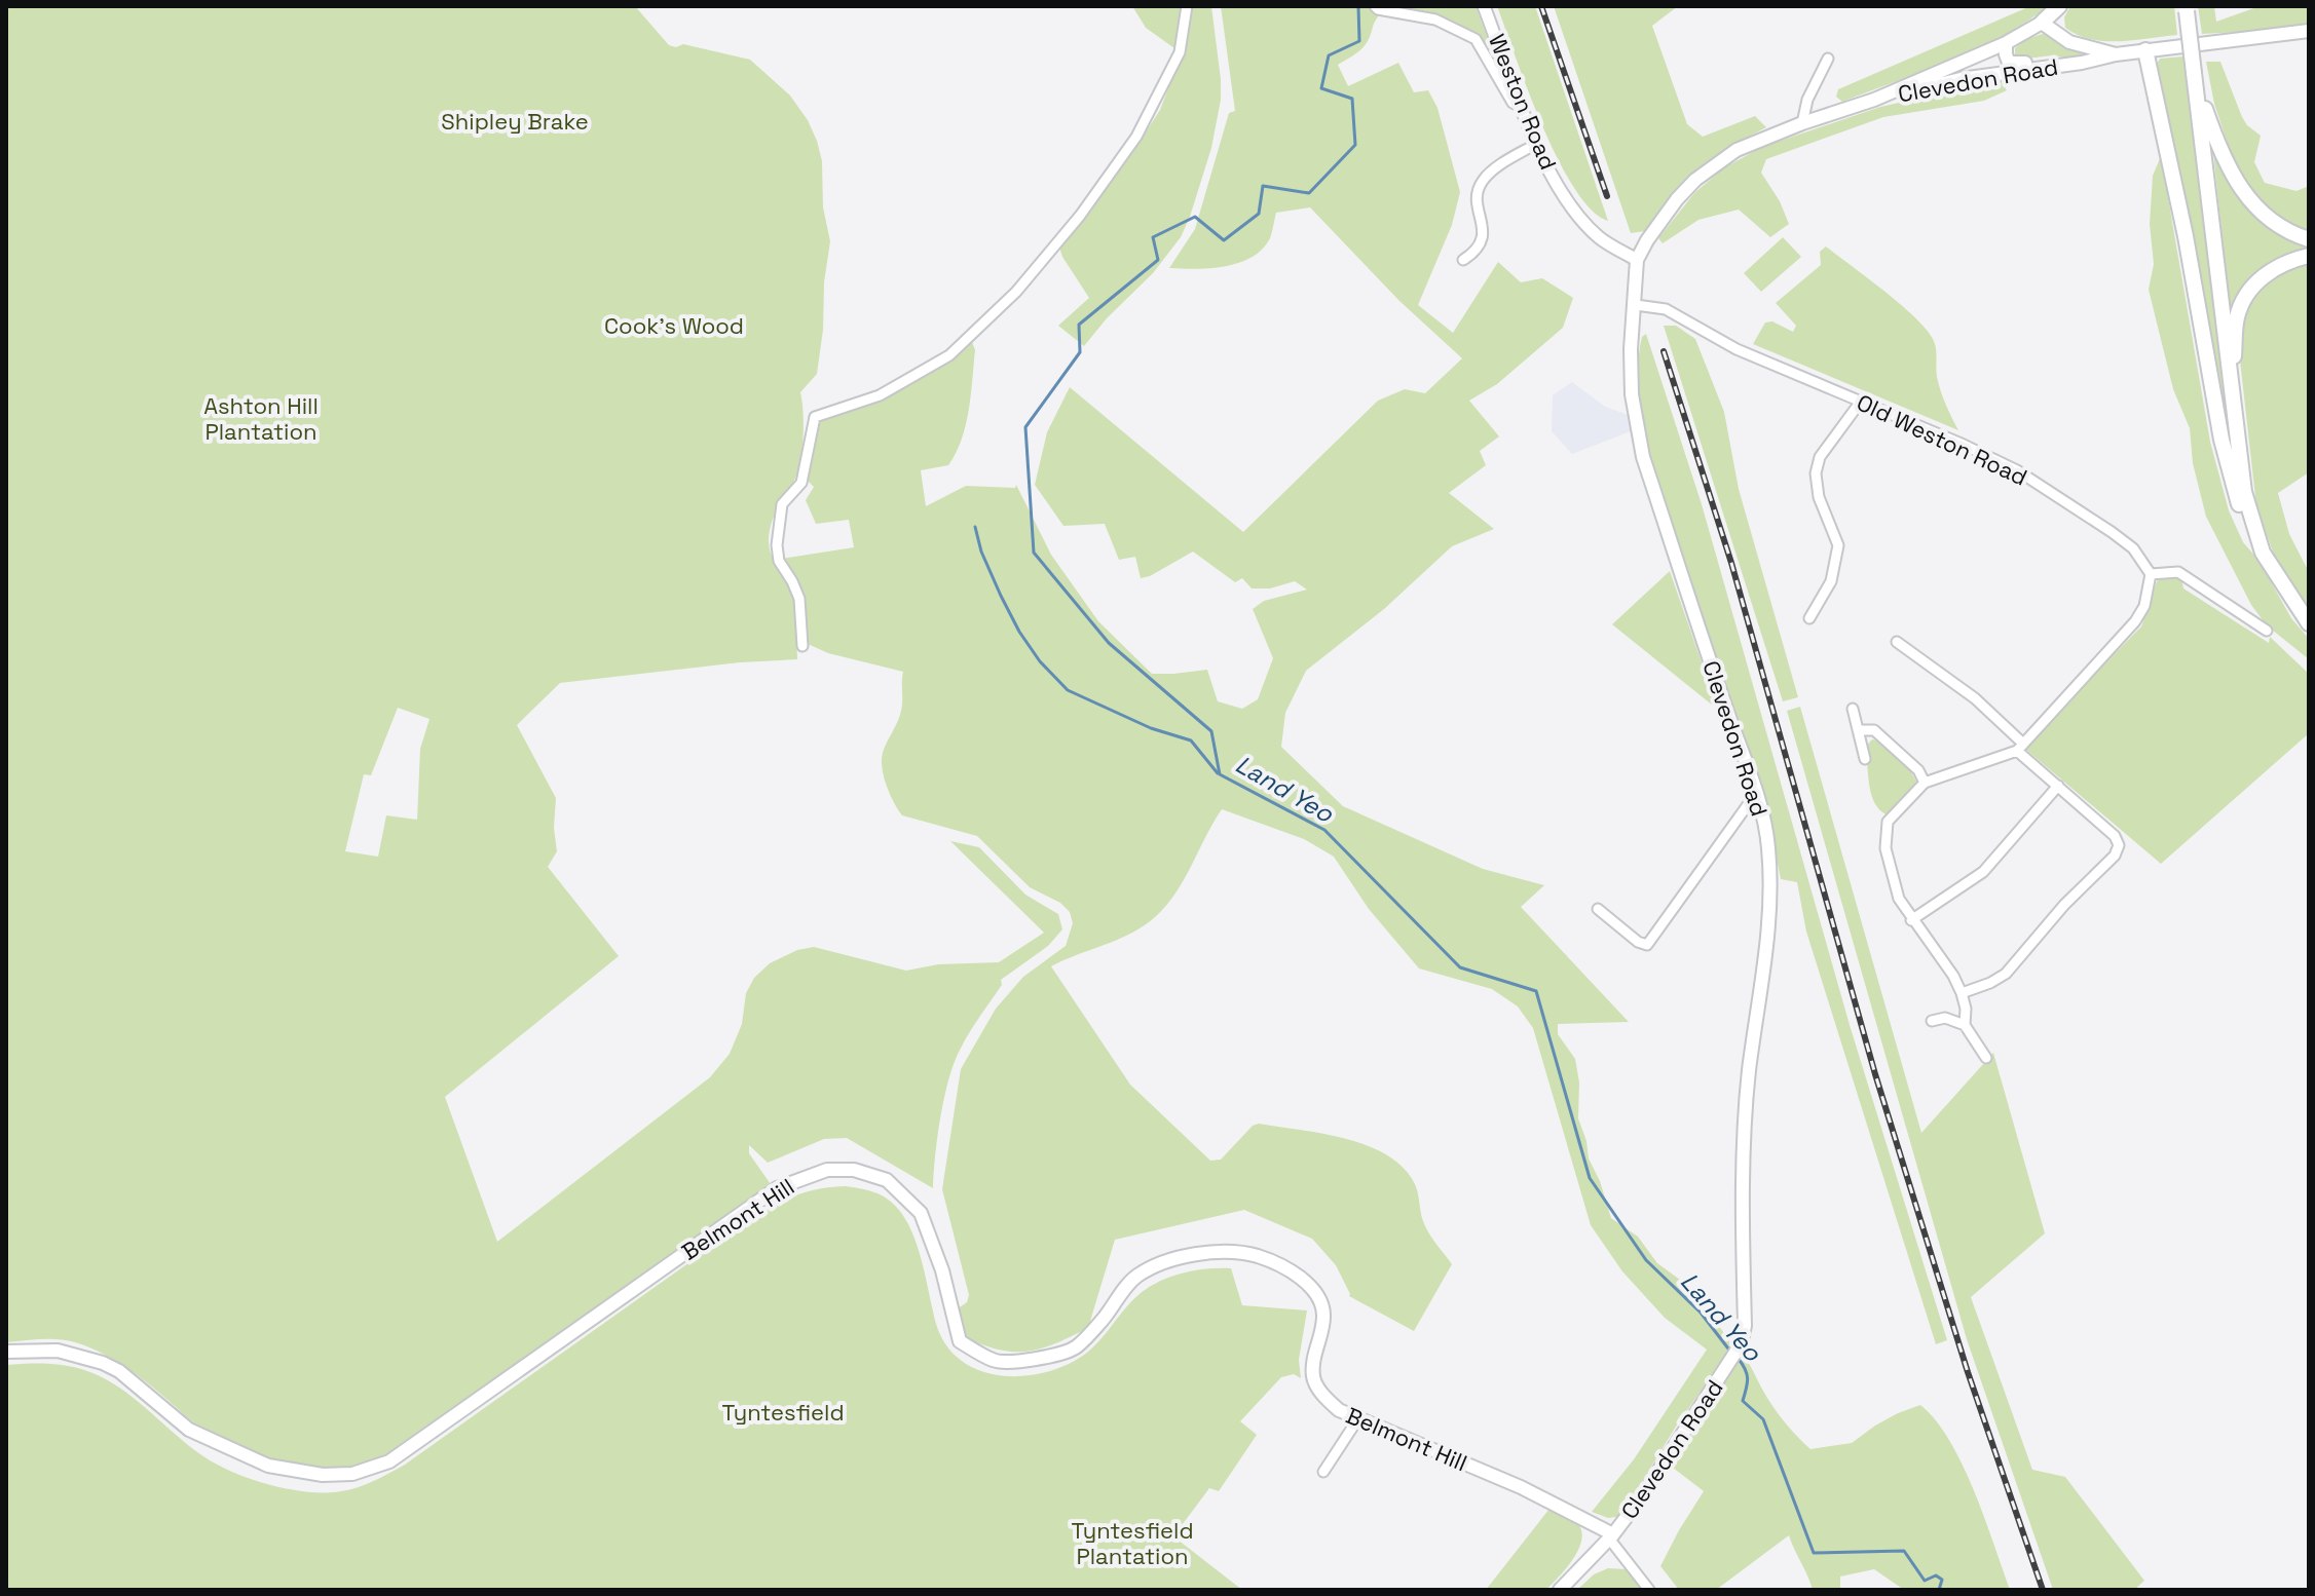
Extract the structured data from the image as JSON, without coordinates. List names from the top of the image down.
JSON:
{
  "streets": {
    "main road": ["Clevedon Road", "Belmont Hill"],
    "street": ["Weston Road", "Old Weston Road"]
  },
  "crossings": [
    ["Clevedon Road", "Weston Road"],
    ["Clevedon Road", "Old Weston Road"],
    ["Clevedon Road", "Belmont Hill"]
  ],
  "water": ["Land Yeo"],
  "parks": [
    "Shipley Brake",
    "Cook's Wood",
    "Ashton Hill Plantation",
    "Tyntesfield",
    "Tyntesfield Plantation"
  ]
}
